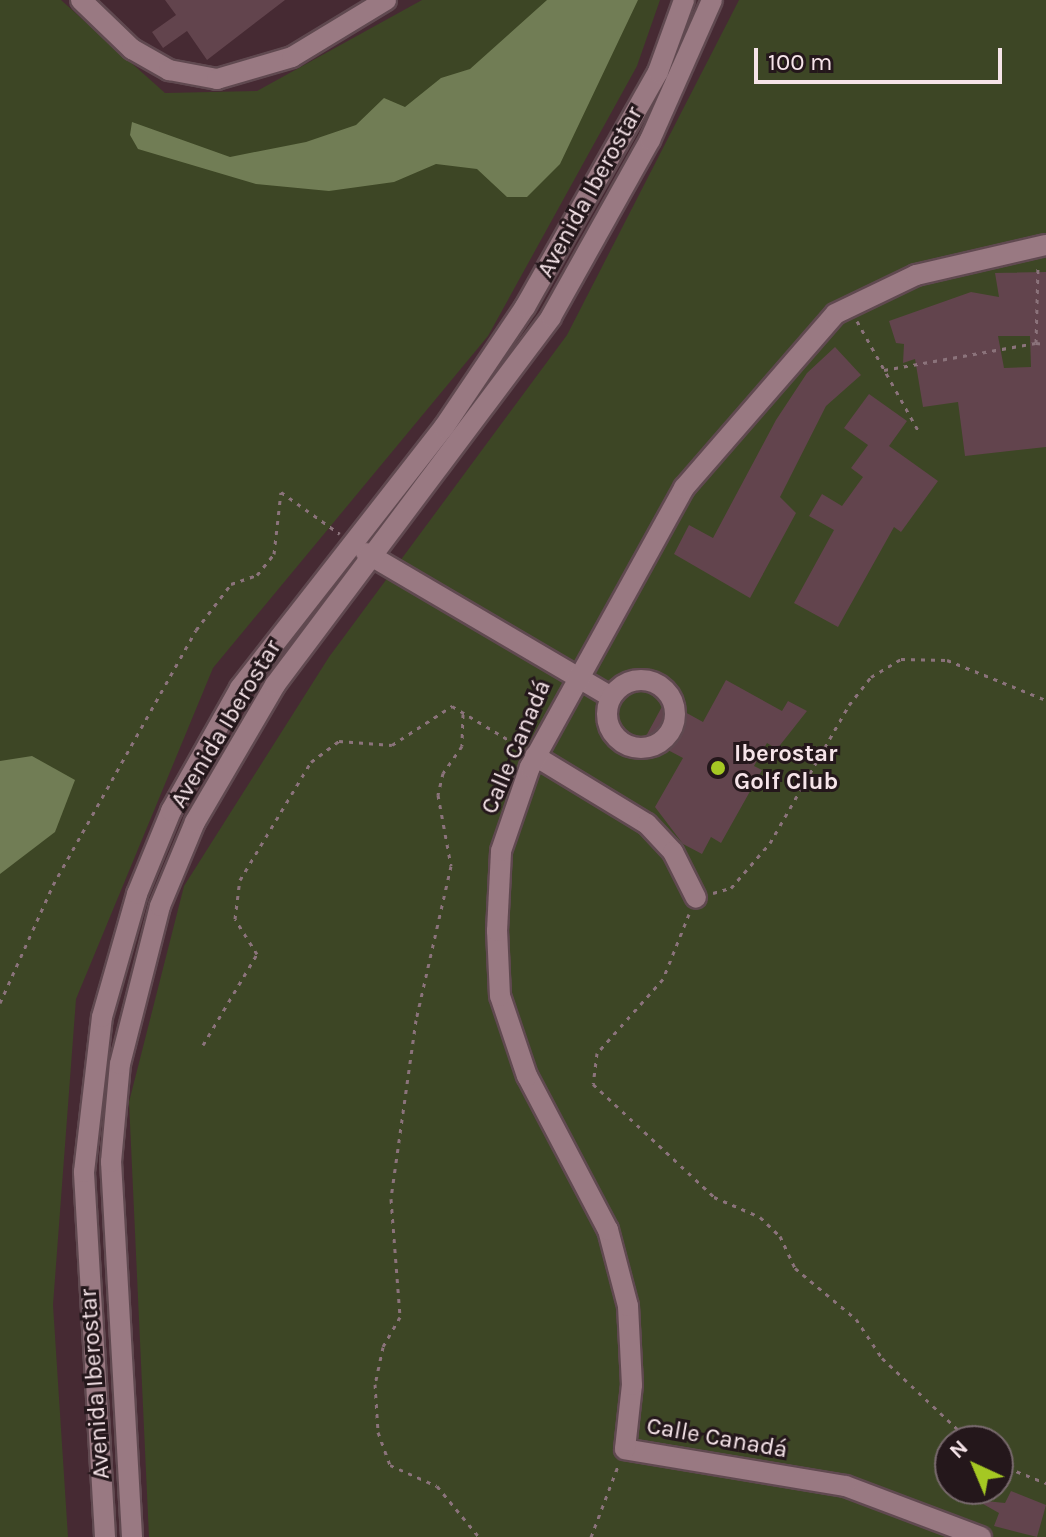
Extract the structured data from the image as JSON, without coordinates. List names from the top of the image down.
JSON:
{
  "streets": {
    "street": ["Avenida Iberostar", "Calle Canadá"]
  },
  "places": ["Iberostar Golf Club"],
  "scale_bar": "100 m",
  "north": "top left"
}
